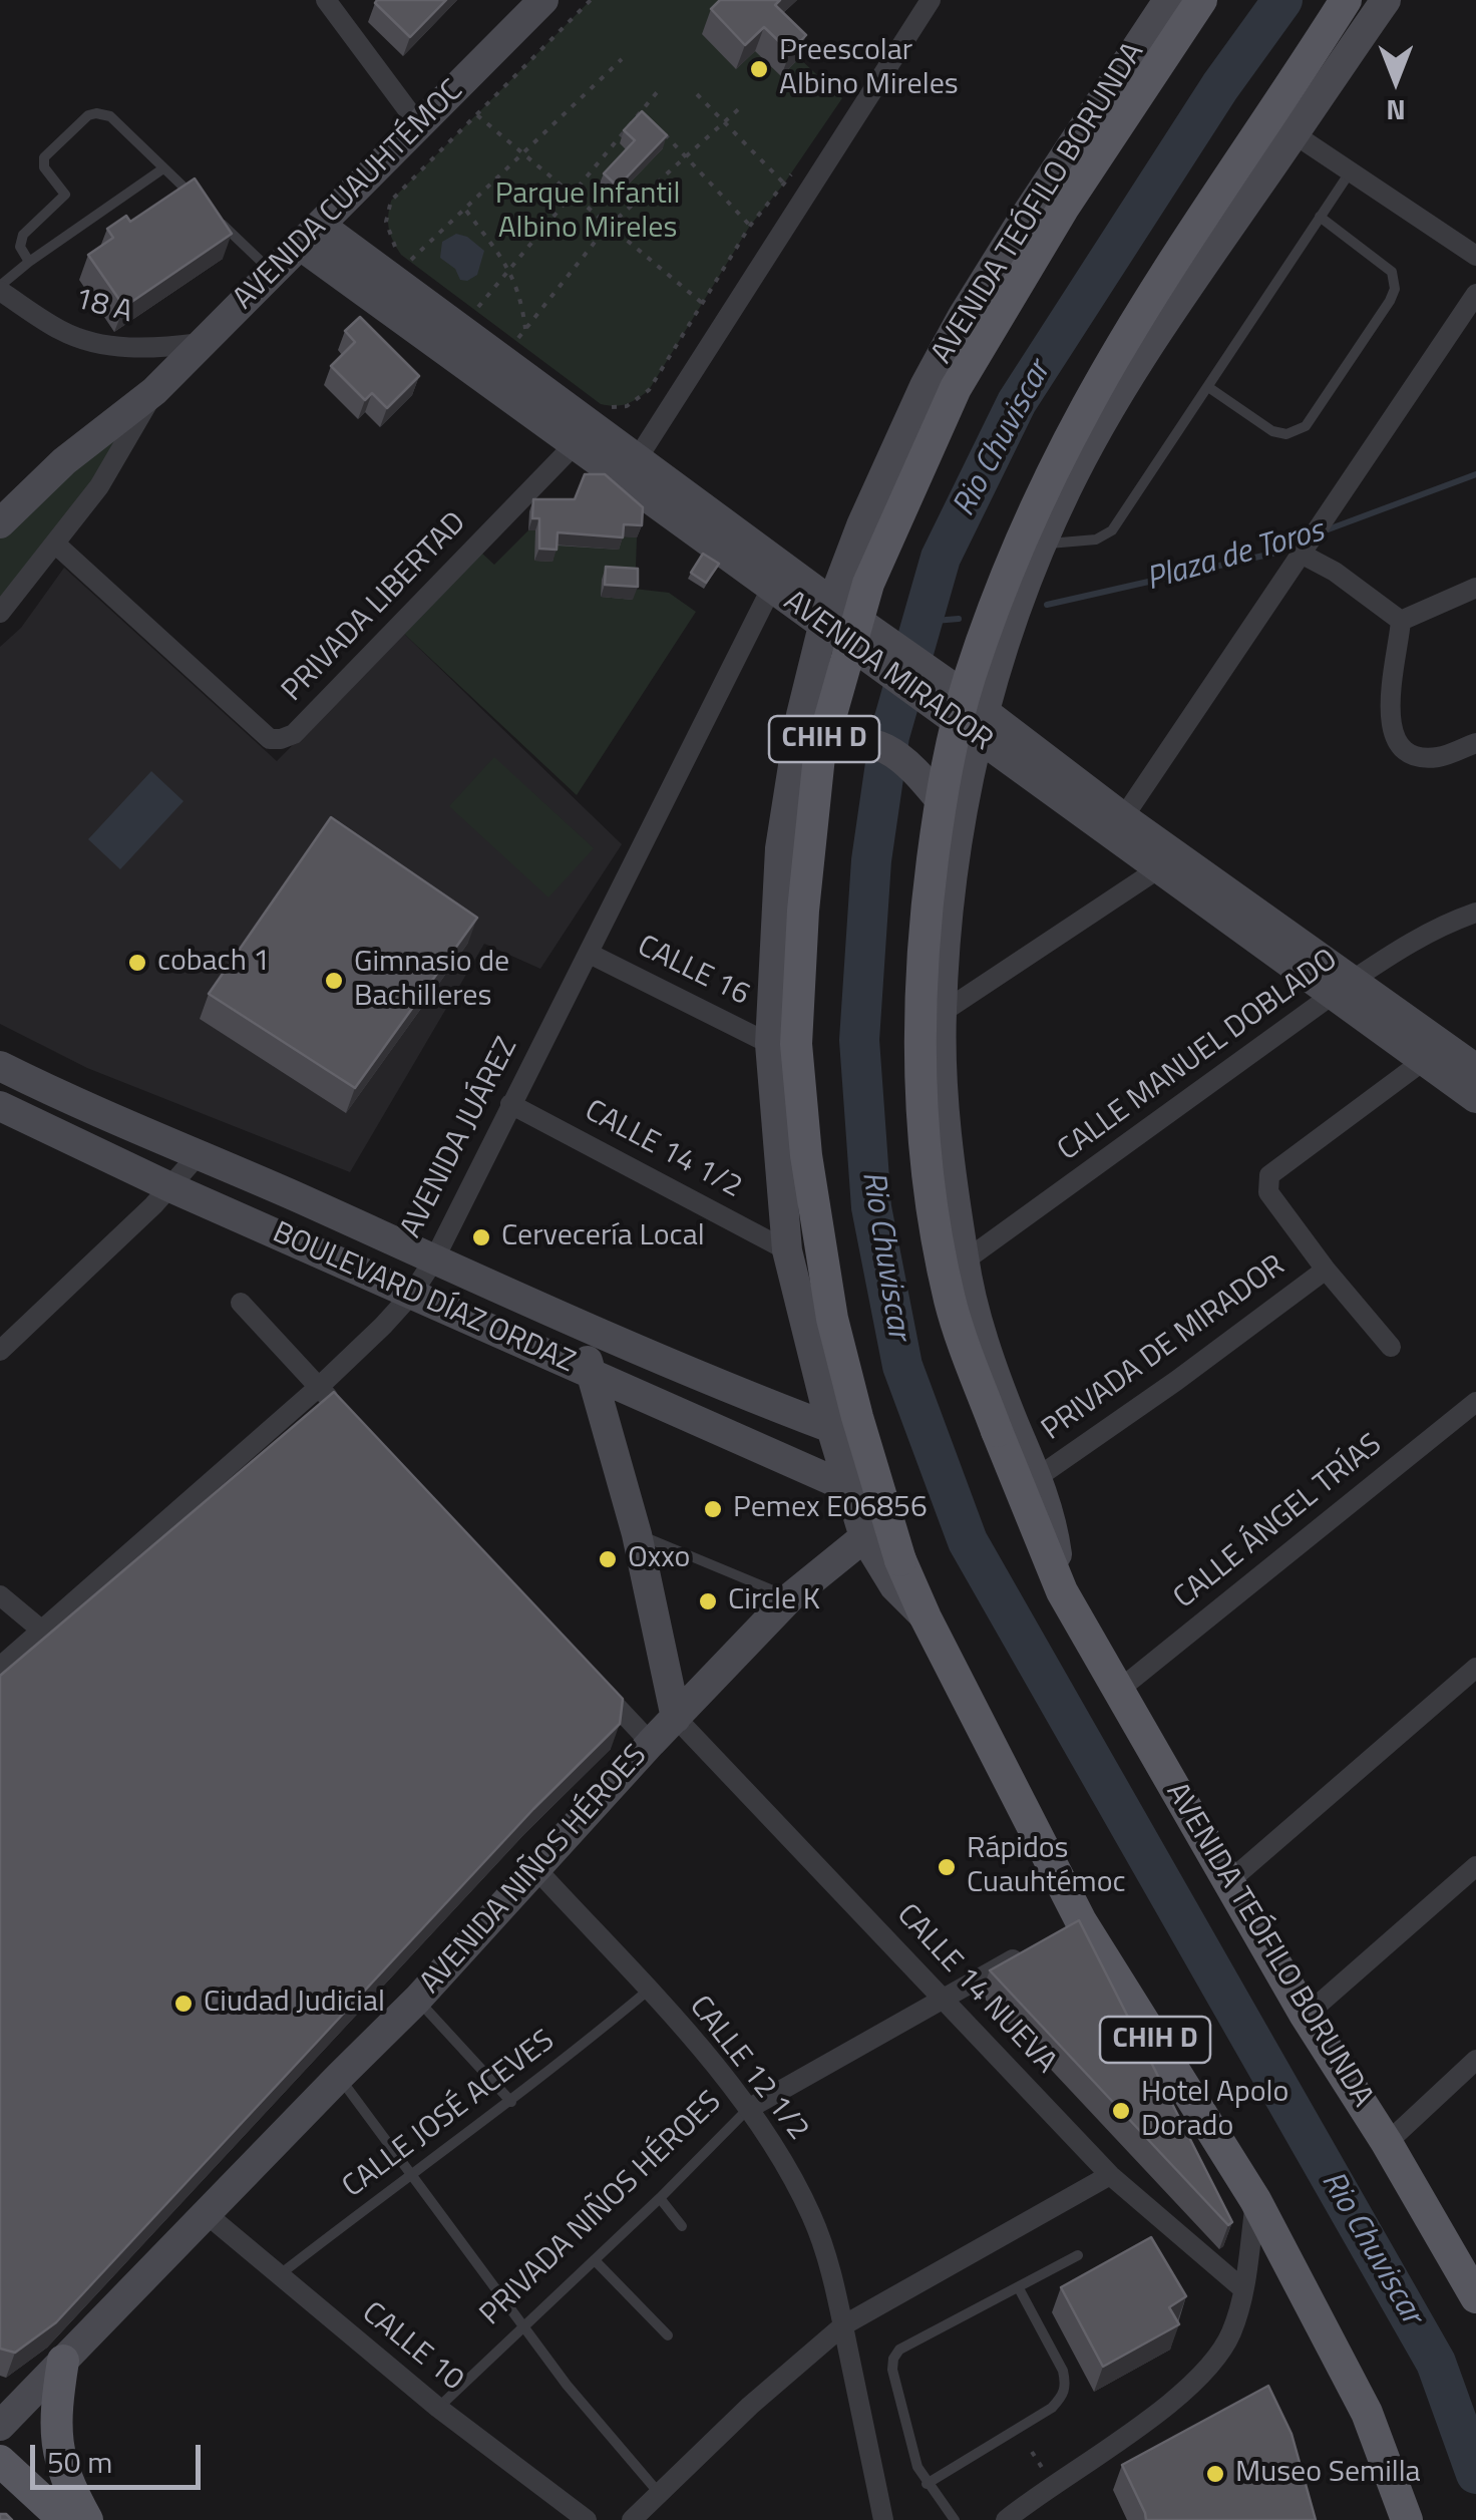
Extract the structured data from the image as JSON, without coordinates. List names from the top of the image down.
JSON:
{
  "streets": {
    "main road": [
      "AVENIDA CUAUHTÉMOC",
      "AVENIDA TEÓFILO BORUNDA",
      "AVENIDA MIRADOR",
      "CHIH D",
      "BOULEVARD DÍAZ ORDAZ",
      "AVENIDA NIÑOS HÉROES"
    ],
    "street": [
      "18 A",
      "PRIVADA LIBERTAD",
      "CALLE 16",
      "CALLE MANUEL DOBLADO",
      "AVENIDA JUÁREZ",
      "CALLE 14 1/2",
      "PRIVADA DE MIRADOR",
      "CALLE ÁNGEL TRÍAS",
      "CALLE 14 NUEVA",
      "CALLE 12 1/2",
      "PRIVADA NIÑOS HÉROES",
      "CALLE 10"
    ],
    "lane": ["CALLE JOSÉ ACEVES"]
  },
  "crossings": [
    ["AVENIDA CUAUHTÉMOC", "18 A"],
    ["AVENIDA CUAUHTÉMOC", "AVENIDA MIRADOR"],
    ["AVENIDA TEÓFILO BORUNDA", "AVENIDA MIRADOR"],
    ["AVENIDA TEÓFILO BORUNDA", "CHIH D"],
    ["AVENIDA TEÓFILO BORUNDA", "CALLE 16"],
    ["AVENIDA TEÓFILO BORUNDA", "CALLE MANUEL DOBLADO"],
    ["AVENIDA TEÓFILO BORUNDA", "CALLE 14 1/2"],
    ["AVENIDA TEÓFILO BORUNDA", "BOULEVARD DÍAZ ORDAZ"],
    ["AVENIDA TEÓFILO BORUNDA", "PRIVADA DE MIRADOR"],
    ["AVENIDA TEÓFILO BORUNDA", "CALLE ÁNGEL TRÍAS"],
    ["AVENIDA TEÓFILO BORUNDA", "AVENIDA NIÑOS HÉROES"],
    ["PRIVADA LIBERTAD", "AVENIDA MIRADOR"],
    ["AVENIDA MIRADOR", "CALLE MANUEL DOBLADO"],
    ["AVENIDA MIRADOR", "AVENIDA JUÁREZ"],
    ["AVENIDA MIRADOR", "PRIVADA DE MIRADOR"],
    ["CALLE 16", "AVENIDA JUÁREZ"],
    ["AVENIDA JUÁREZ", "CALLE 14 1/2"],
    ["AVENIDA JUÁREZ", "BOULEVARD DÍAZ ORDAZ"],
    ["AVENIDA NIÑOS HÉROES", "CALLE 14 NUEVA"],
    ["AVENIDA NIÑOS HÉROES", "CALLE 12 1/2"],
    ["AVENIDA NIÑOS HÉROES", "CALLE 10"],
    ["CALLE 14 NUEVA", "PRIVADA NIÑOS HÉROES"],
    ["CALLE 12 1/2", "CALLE JOSÉ ACEVES"],
    ["CALLE 12 1/2", "PRIVADA NIÑOS HÉROES"],
    ["CALLE JOSÉ ACEVES", "CALLE 10"],
    ["PRIVADA NIÑOS HÉROES", "CALLE 10"]
  ],
  "water": ["Rio Chuviscar", "Plaza de Toros"],
  "parks": ["Parque Infantil Albino Mireles"],
  "places": [
    "Preescolar Albino Mireles",
    "cobach 1",
    "Gimnasio de Bachilleres",
    "Cervecería Local",
    "Pemex E06856",
    "Oxxo",
    "Circle K",
    "Rápidos Cuauhtémoc",
    "Ciudad Judicial",
    "Hotel Apolo Dorado",
    "Museo Semilla"
  ],
  "scale_bar": "50 m",
  "north": "bottom"
}
